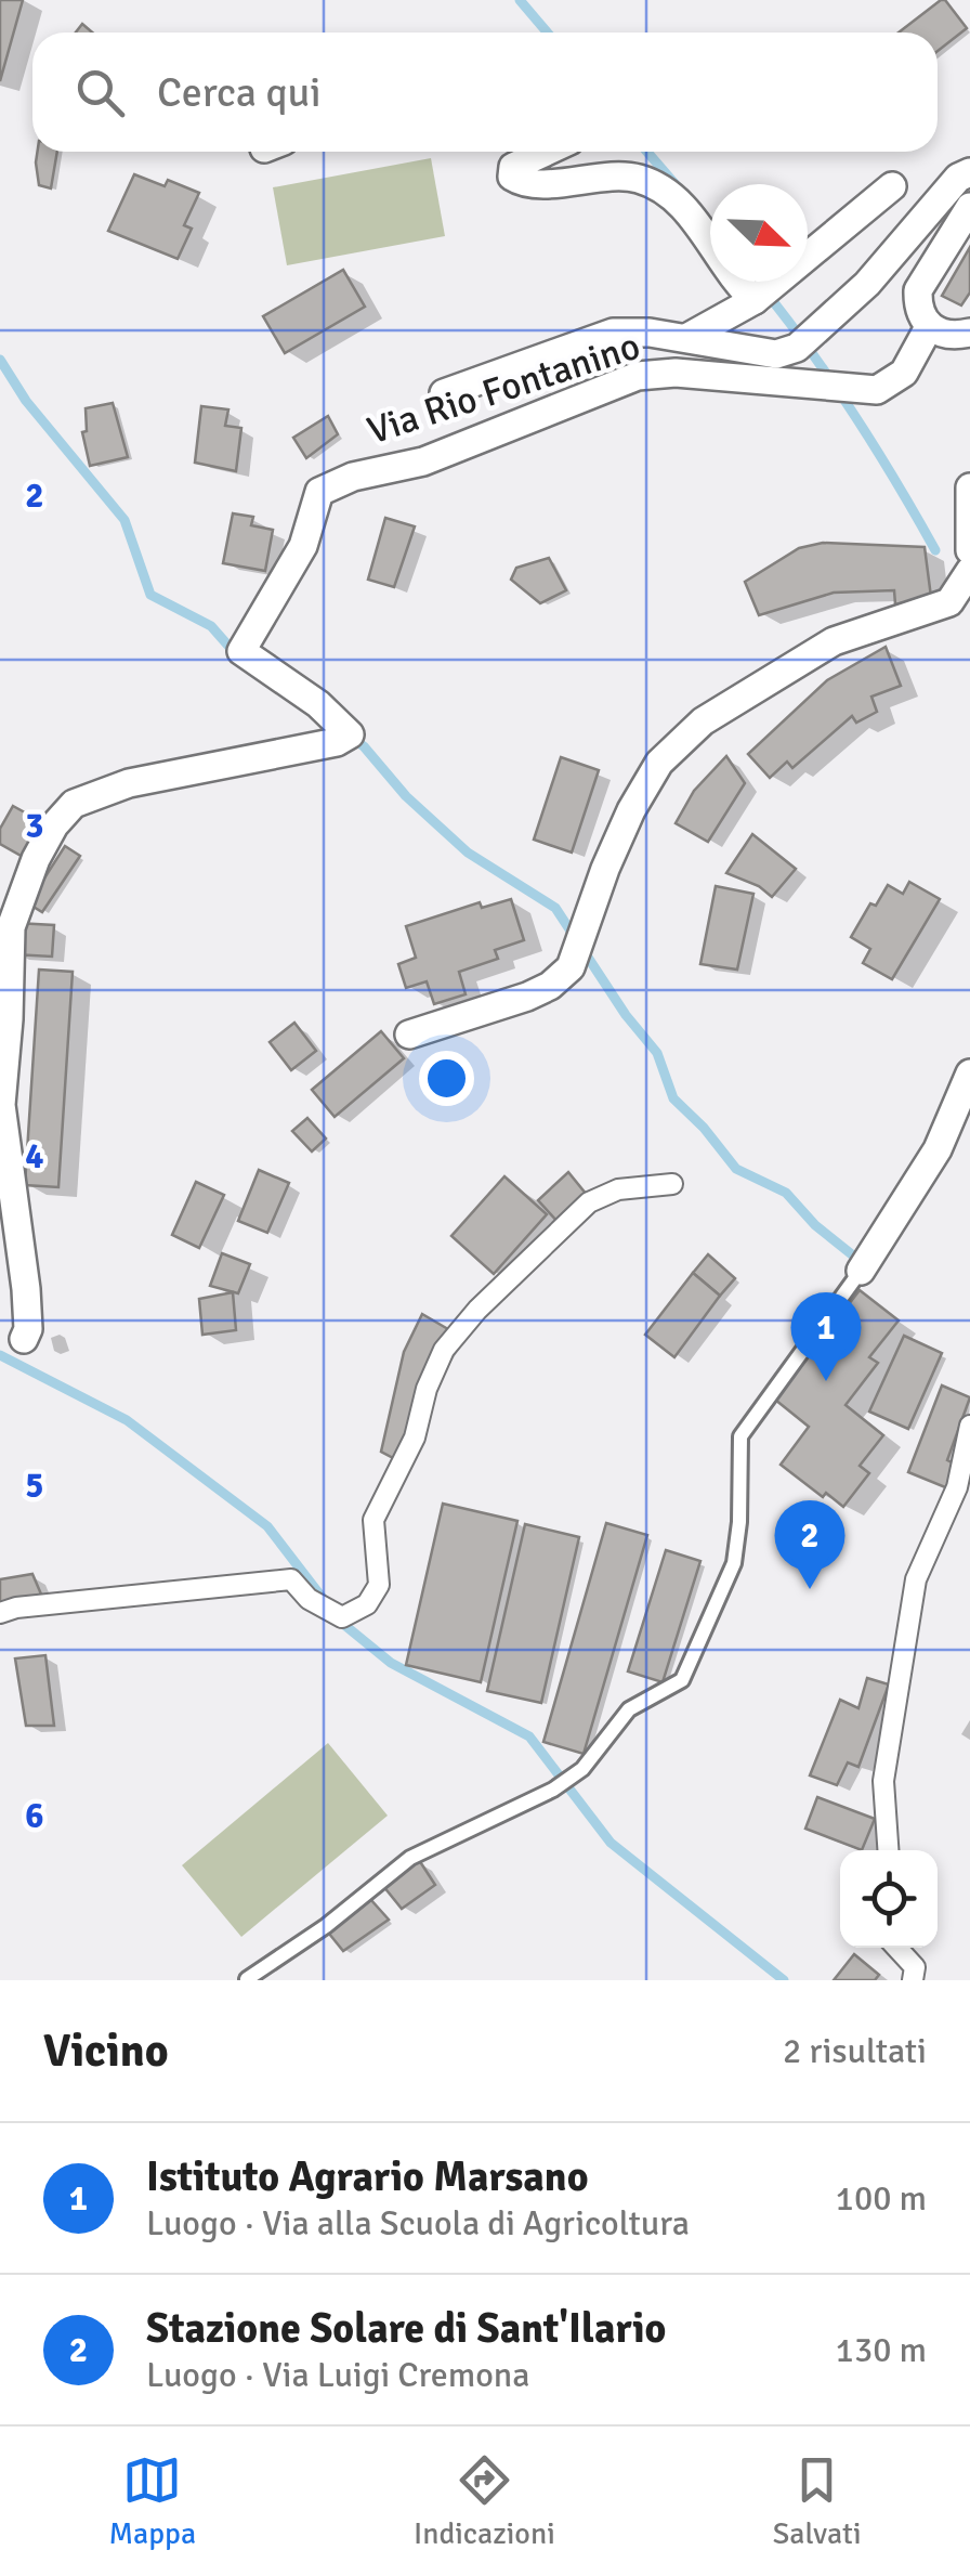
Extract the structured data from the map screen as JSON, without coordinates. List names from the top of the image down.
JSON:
{
  "streets": {
    "street": ["Via Rio Fontanino"]
  },
  "north": "bottom right",
  "page": {
    "search": "Cerca qui",
    "pins": ["1", "2"],
    "heading": ["Vicino", "2 risultati"],
    "list": [
      {
        "mark": "1",
        "name": "Istituto Agrario Marsano",
        "note": "Luogo · Via alla Scuola di Agricoltura",
        "value": "100 m"
      },
      {
        "mark": "2",
        "name": "Stazione Solare di Sant'Ilario",
        "note": "Luogo · Via Luigi Cremona",
        "value": "130 m"
      }
    ],
    "nav": ["Mappa", "Indicazioni", "Salvati"]
  },
  "grid": {
    "rows": [
      "2",
      "3",
      "4",
      "5",
      "6"
    ]
  }
}
